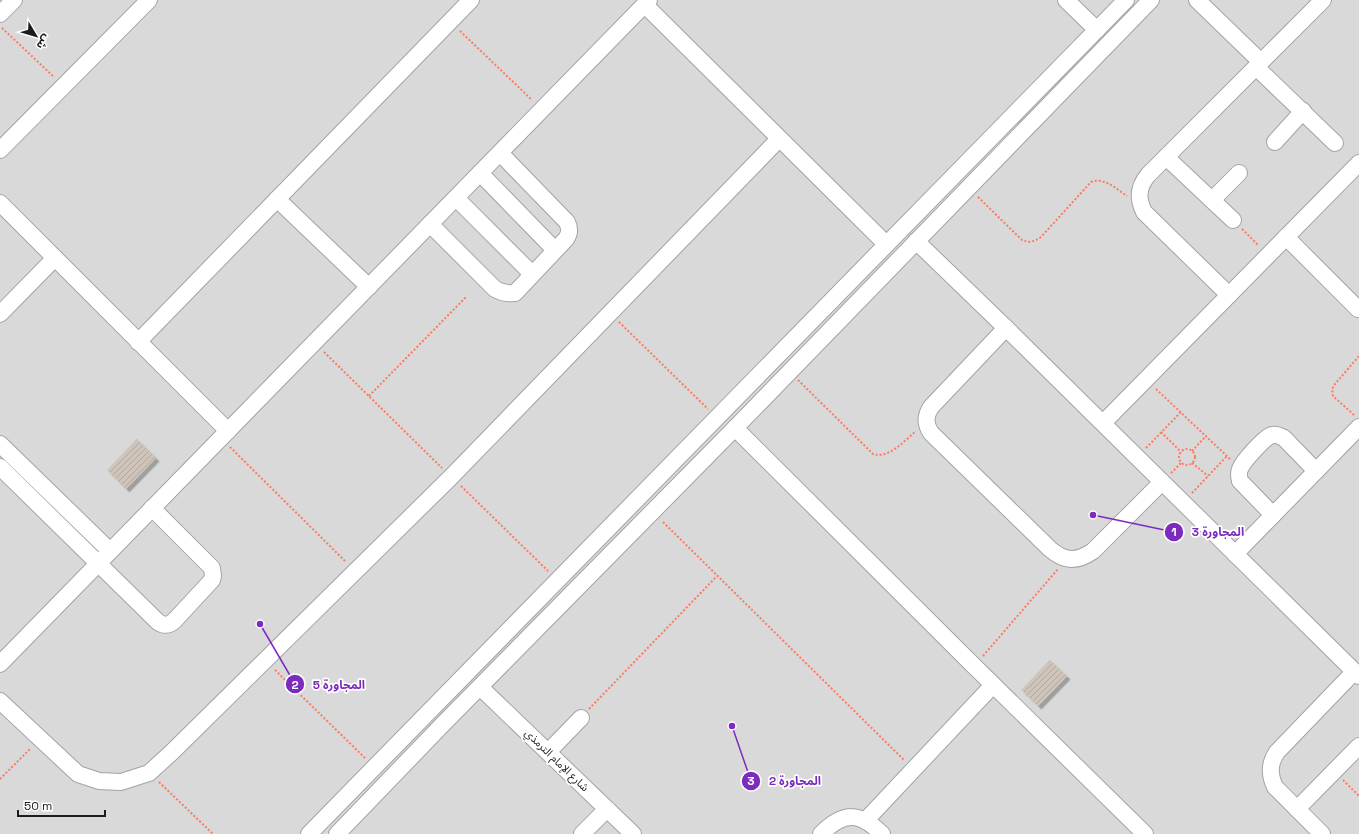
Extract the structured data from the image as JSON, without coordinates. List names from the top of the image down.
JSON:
{
  "streets": {
    "street": ["شارع الإمام الترمذي"]
  },
  "places": ["المجاورة 3", "المجاورة 5", "المجاورة 2"],
  "scale_bar": "50 m",
  "north": "bottom right"
}
